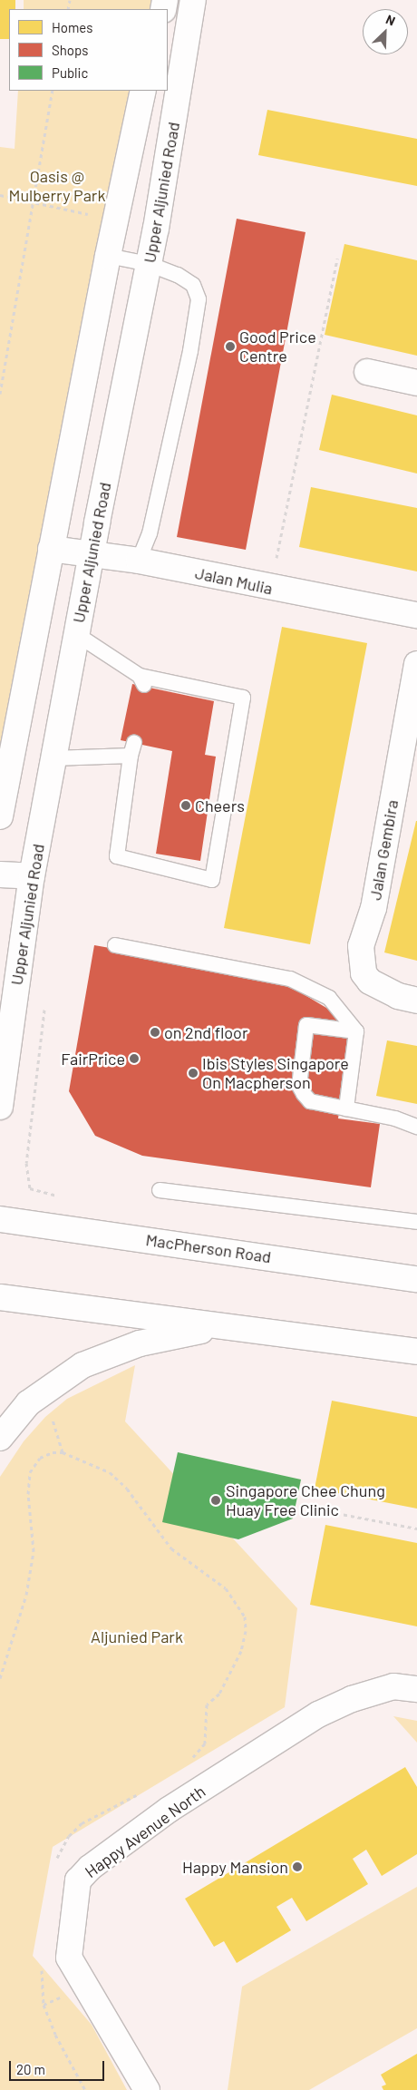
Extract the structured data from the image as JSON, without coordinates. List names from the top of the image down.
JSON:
{
  "streets": {
    "main road": [
      "Upper Aljunied Road",
      "Jalan Mulia",
      "Jalan Gembira",
      "MacPherson Road",
      "Happy Avenue North"
    ]
  },
  "crossings": [
    ["Upper Aljunied Road", "Jalan Mulia"]
  ],
  "parks": ["Oasis @ Mulberry Park", "Aljunied Park"],
  "places": [
    "Good Price Centre",
    "Cheers",
    "on 2nd floor",
    "FairPrice",
    "Ibis Styles Singapore On Macpherson",
    "Singapore Chee Chung Huay Free Clinic",
    "Happy Mansion"
  ],
  "legend": ["Homes", "Shops", "Public"],
  "scale_bar": "20 m",
  "north": "top right"
}
